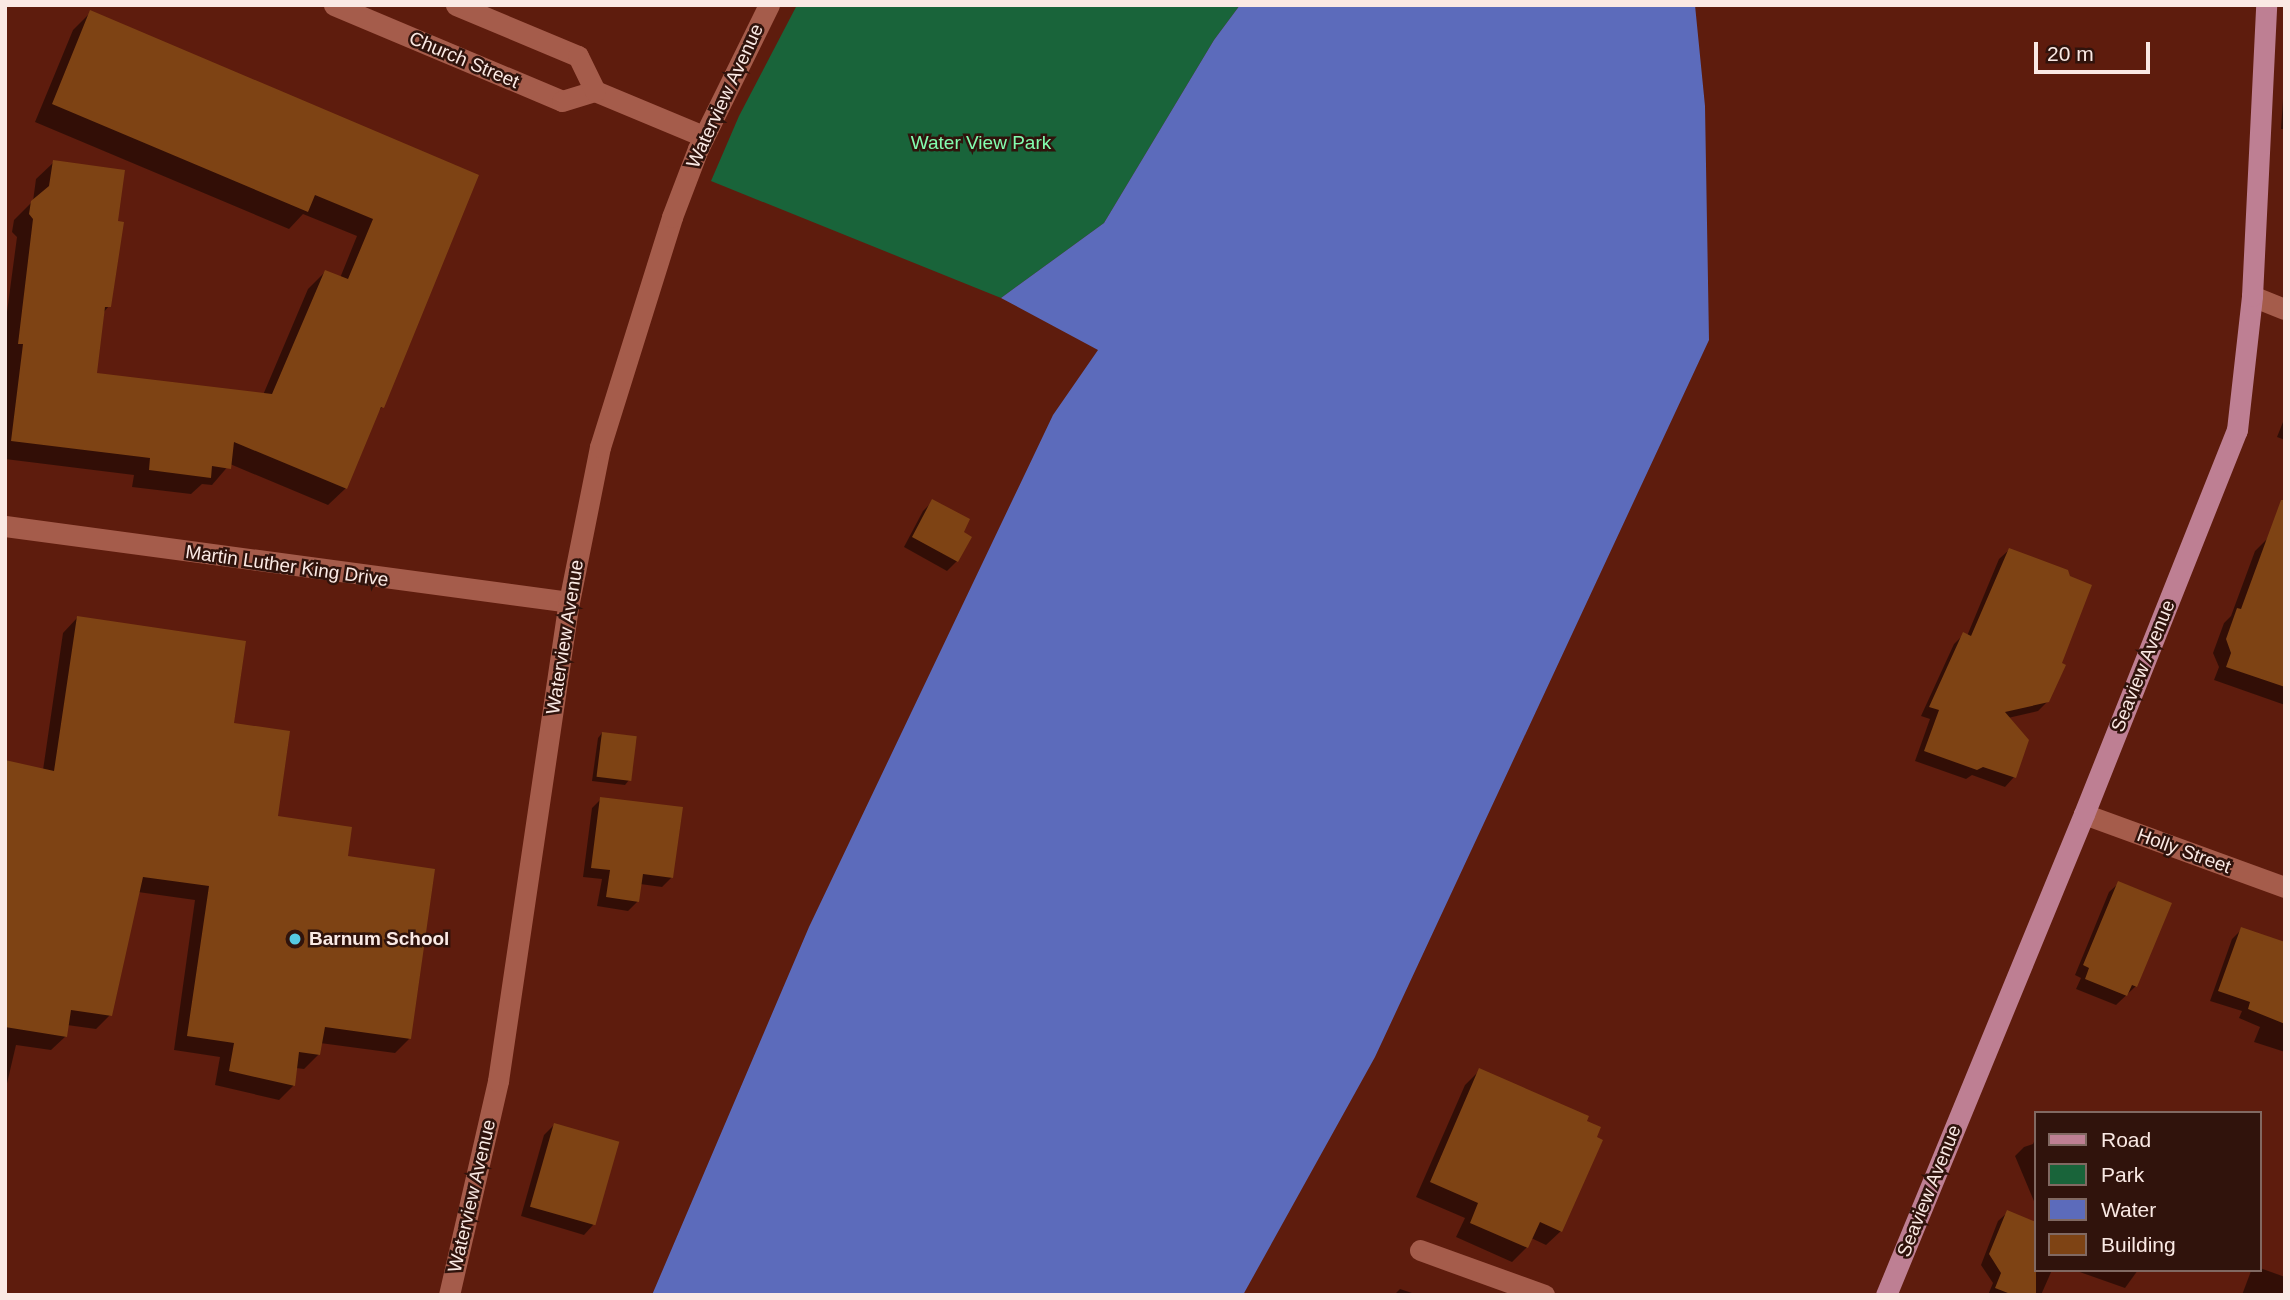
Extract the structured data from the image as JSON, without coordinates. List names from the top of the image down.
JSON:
{
  "streets": {
    "main road": ["Seaview Avenue"],
    "street": [
      "Church Street",
      "Waterview Avenue",
      "Martin Luther King Drive",
      "Holly Street"
    ]
  },
  "crossings": [
    ["Waterview Avenue", "Martin Luther King Drive"],
    ["Seaview Avenue", "Holly Street"]
  ],
  "parks": ["Water View Park"],
  "places": ["Barnum School"],
  "legend": [
    "Road",
    "Park",
    "Water",
    "Building"
  ],
  "scale_bar": "20 m"
}
